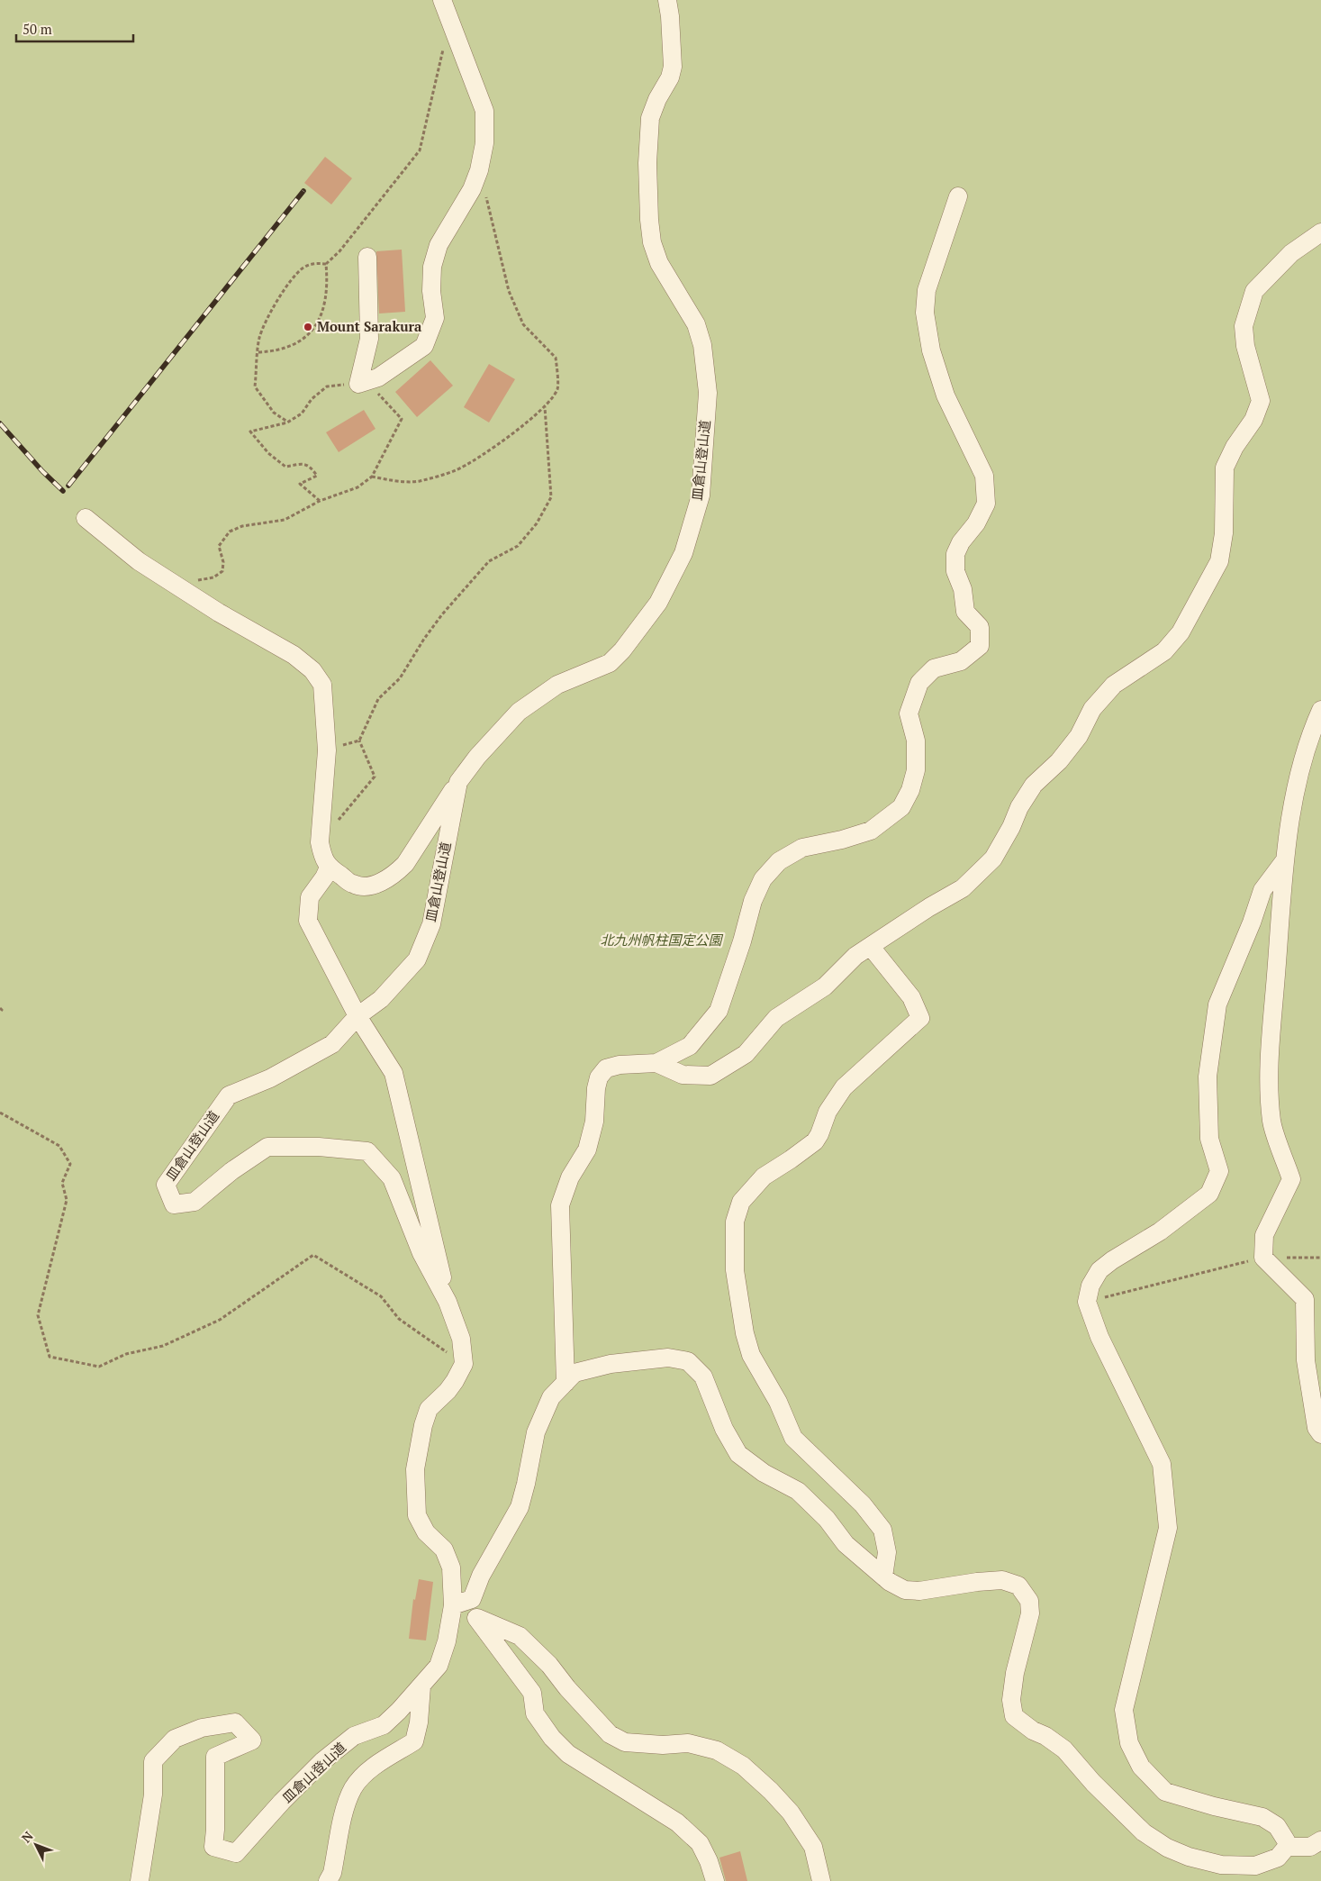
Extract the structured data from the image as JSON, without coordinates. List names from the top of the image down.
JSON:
{
  "streets": {
    "street": ["皿倉山登山道"]
  },
  "parks": ["北九州帆柱国定公園"],
  "places": ["Mount Sarakura"],
  "scale_bar": "50 m",
  "north": "top left"
}
